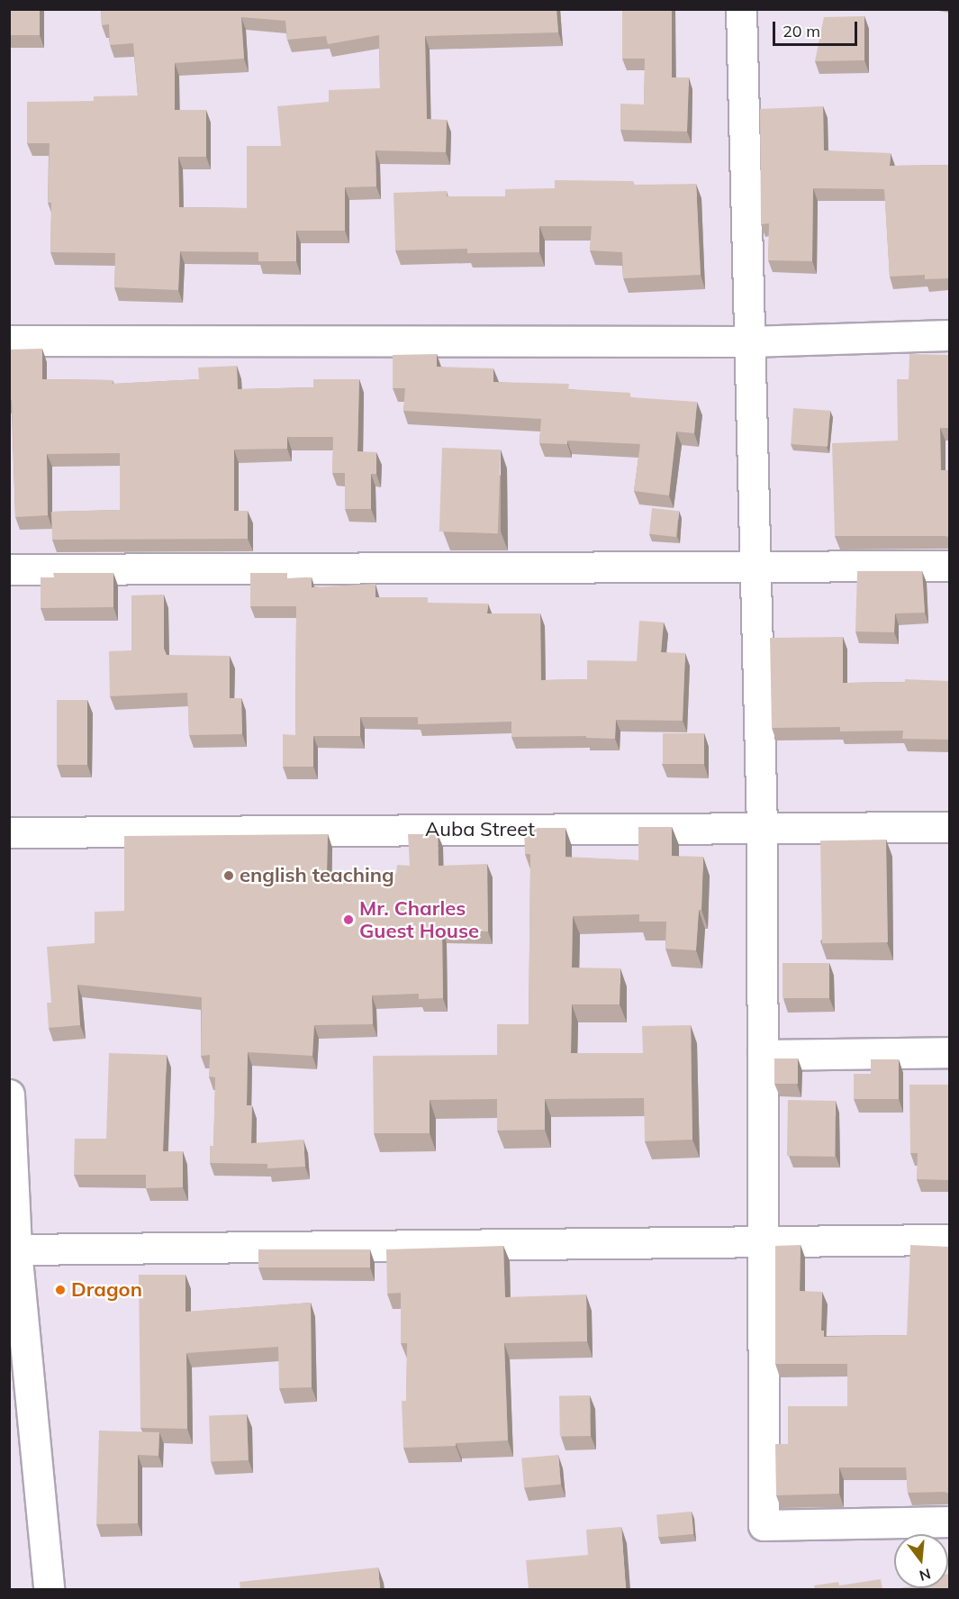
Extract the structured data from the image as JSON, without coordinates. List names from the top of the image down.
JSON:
{
  "streets": {
    "street": ["Auba Street"]
  },
  "places": ["english teaching", "Mr. Charles Guest House", "Dragon"],
  "scale_bar": "20 m",
  "north": "bottom"
}
